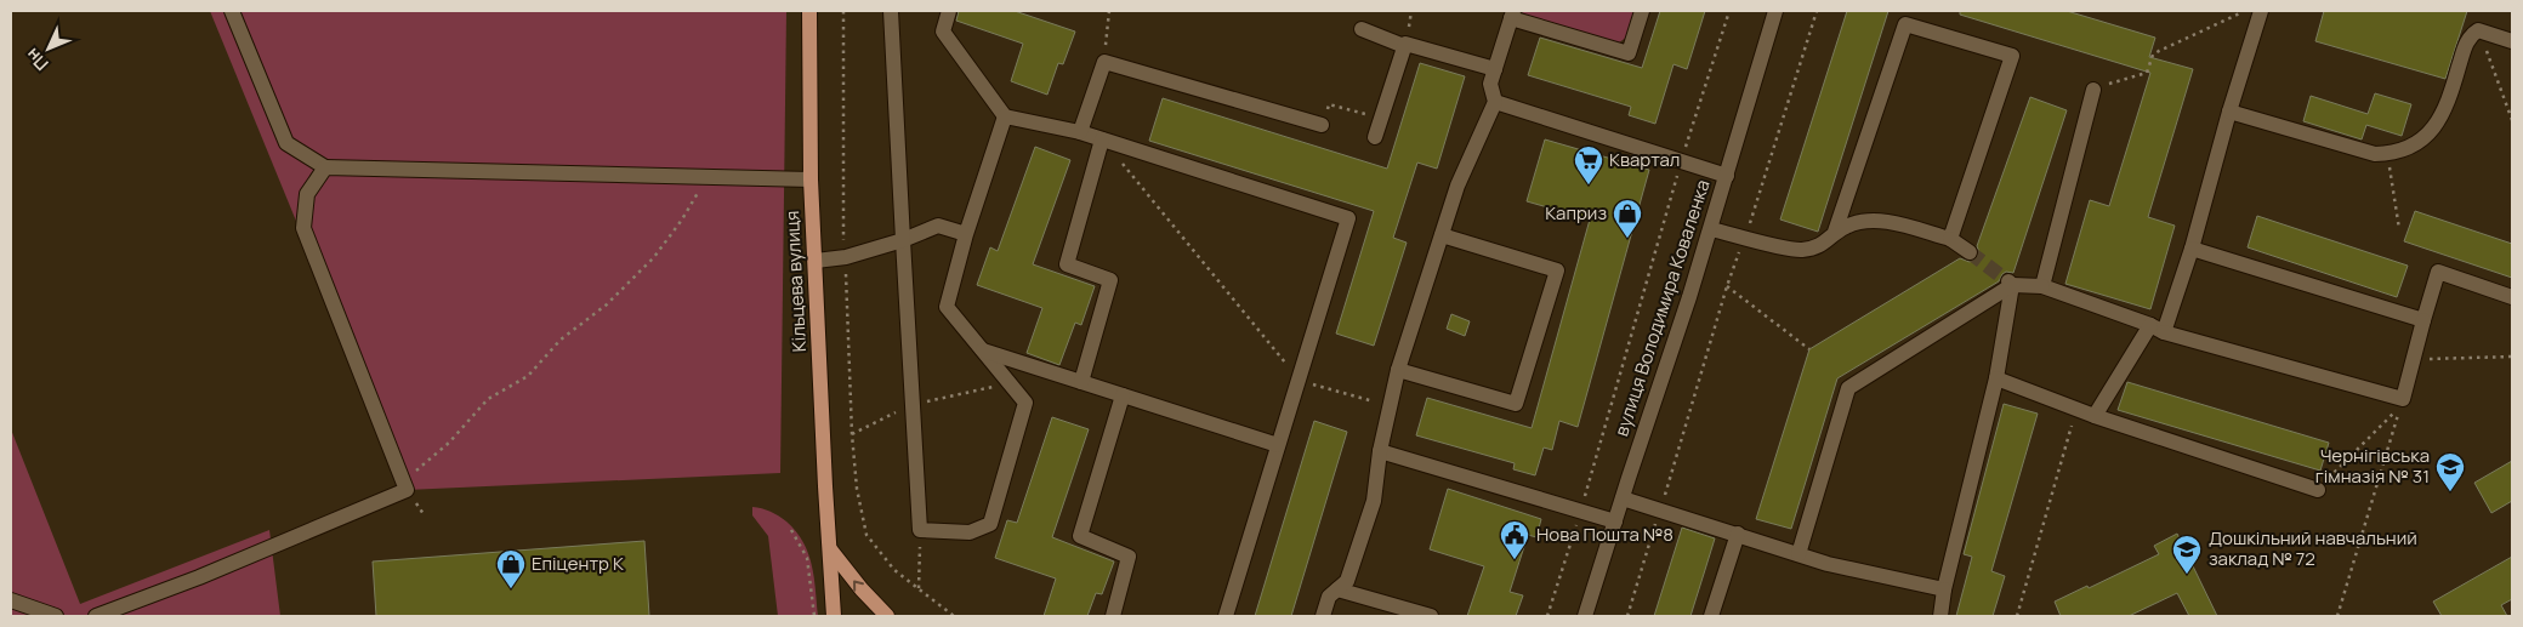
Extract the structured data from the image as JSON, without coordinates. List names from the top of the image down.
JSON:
{
  "streets": {
    "main road": ["Кільцева вулиця"],
    "street": ["вулиця Володимира Коваленка"]
  },
  "places": {
    "supermarket": ["Квартал"],
    "shop": ["Каприз", "Епіцентр К"],
    "school or university": ["Чернігівська гімназія № 31", "Дошкільний навчальний заклад № 72"],
    "public building": ["Нова Пошта №8"]
  },
  "north": "bottom left"
}
